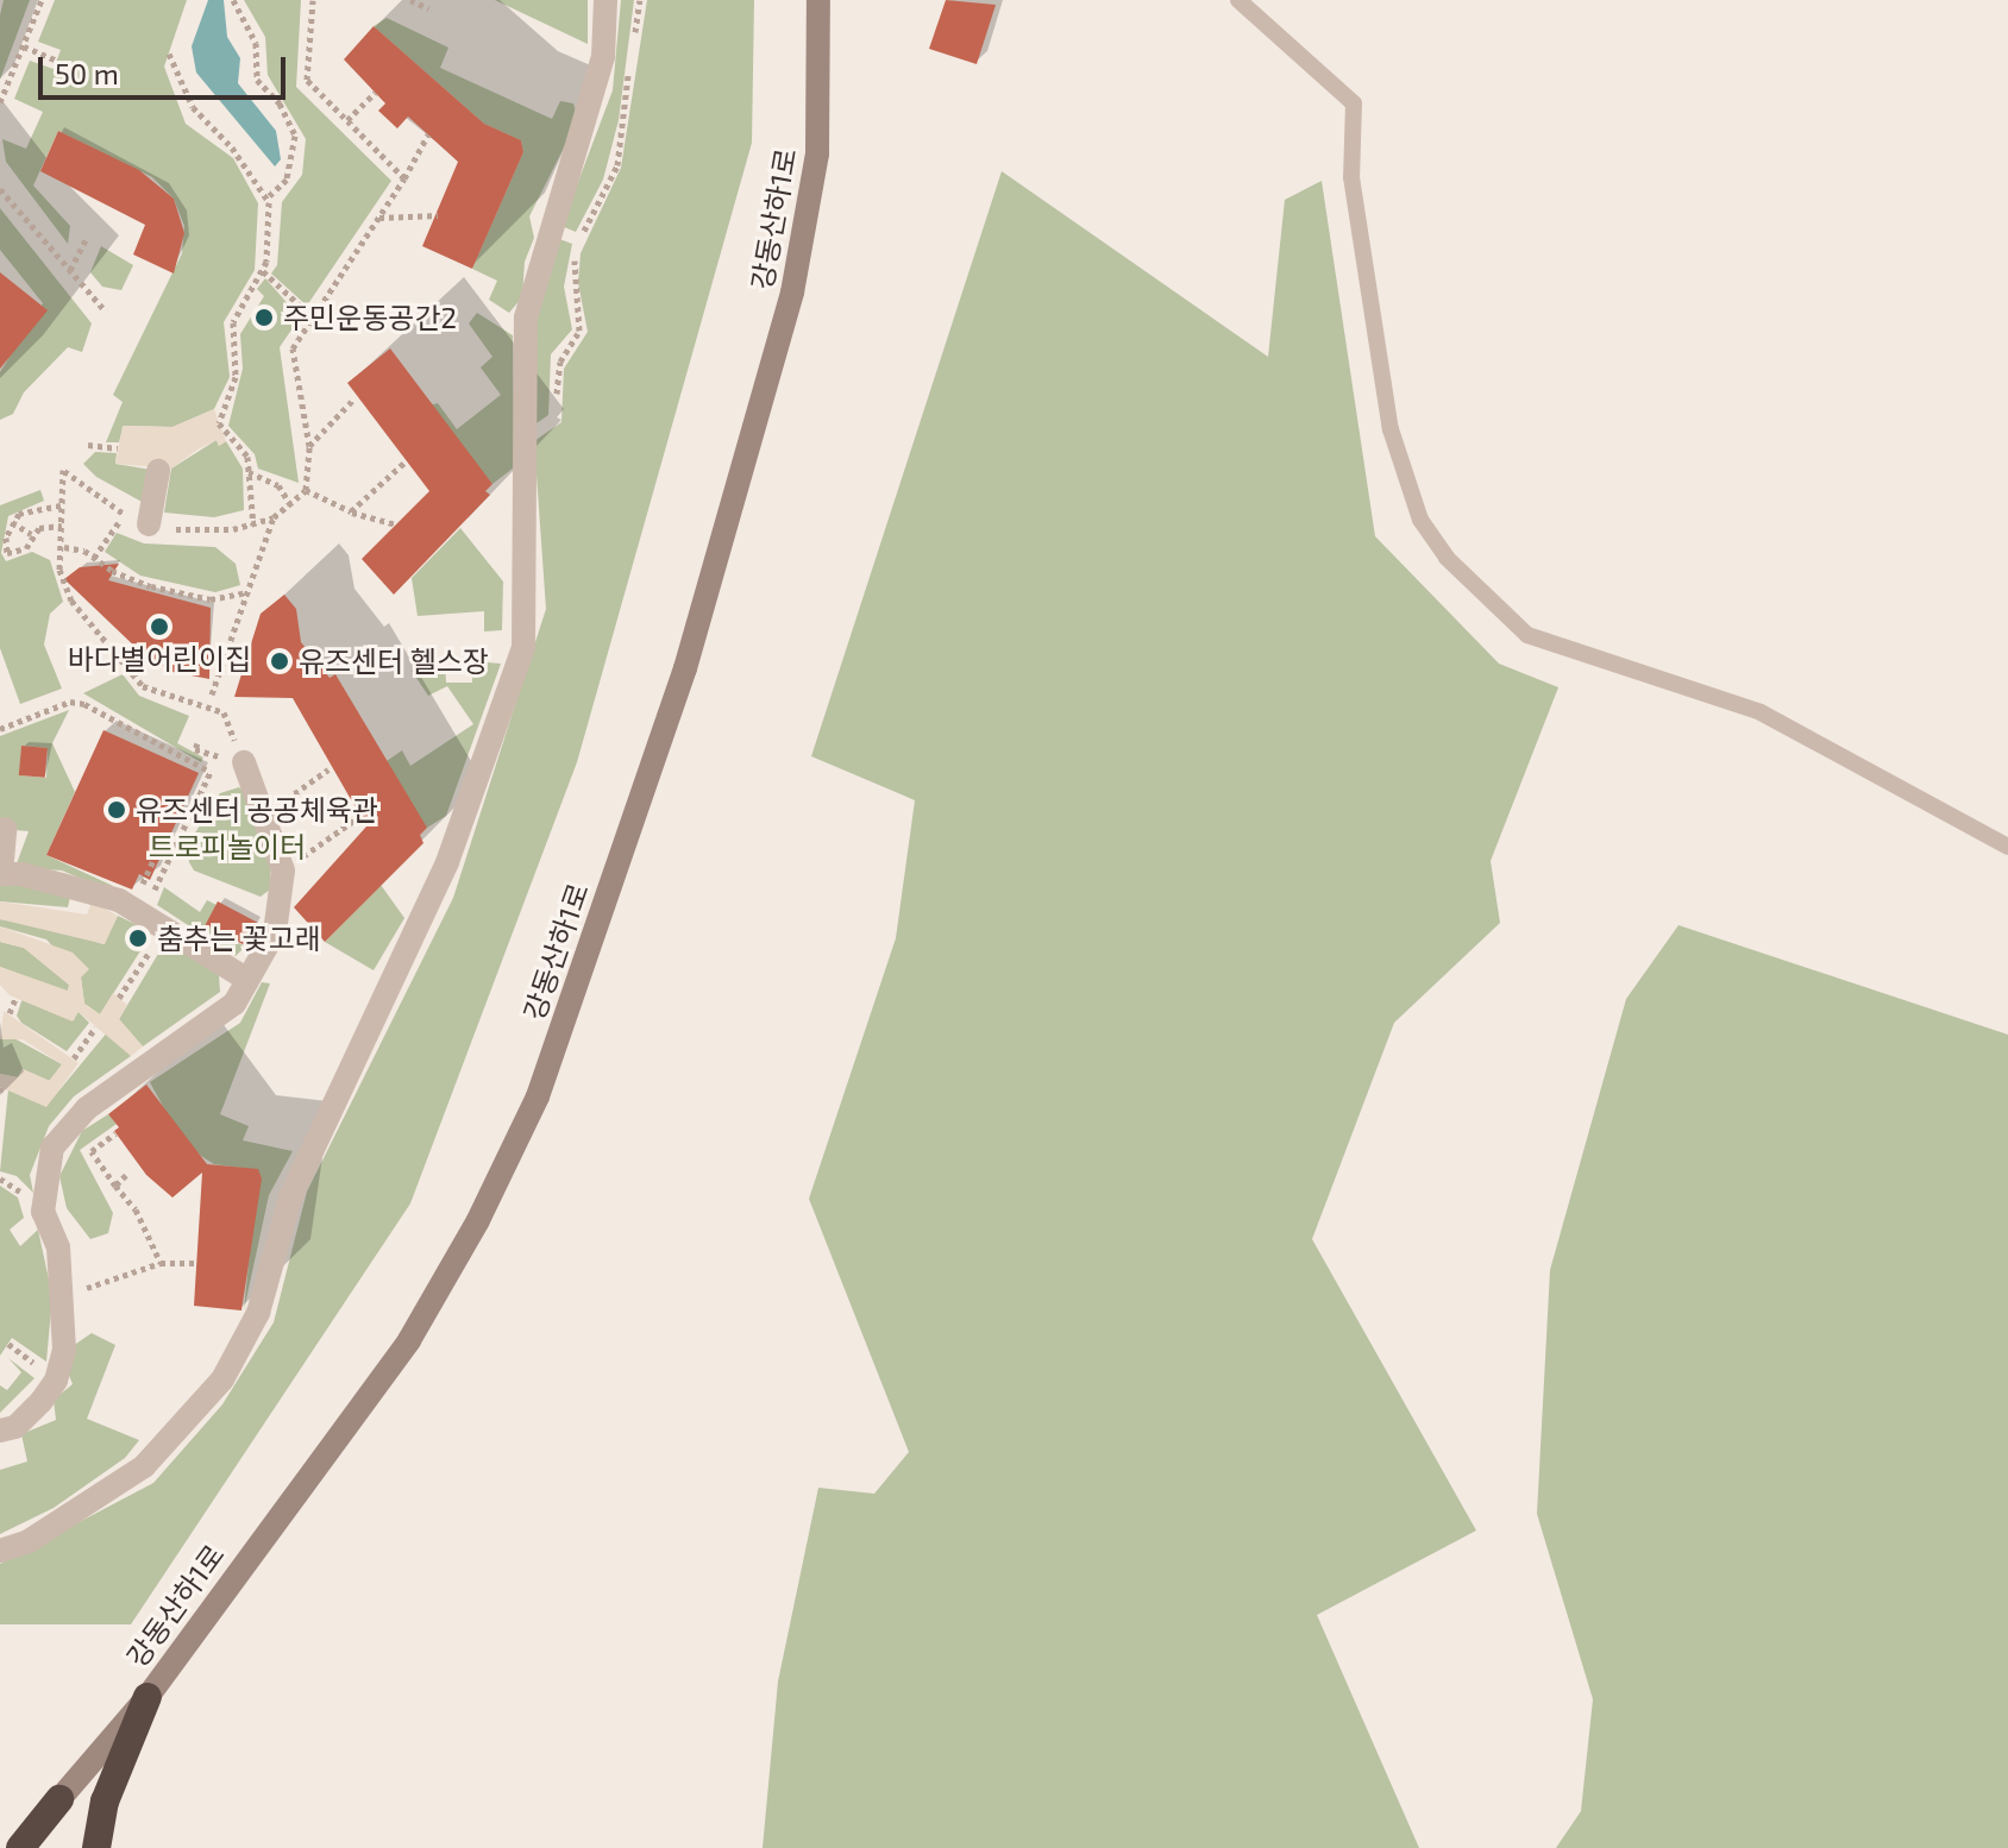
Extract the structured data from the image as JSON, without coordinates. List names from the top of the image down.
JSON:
{
  "streets": {
    "street": ["강동산하1로"]
  },
  "parks": ["트로피놀이터"],
  "places": [
    "주민운동공간2",
    "바다별어린이집",
    "유즈센터 헬스장",
    "유즈센터 공공체육관",
    "춤추는 꽃고래"
  ],
  "scale_bar": "50 m"
}
